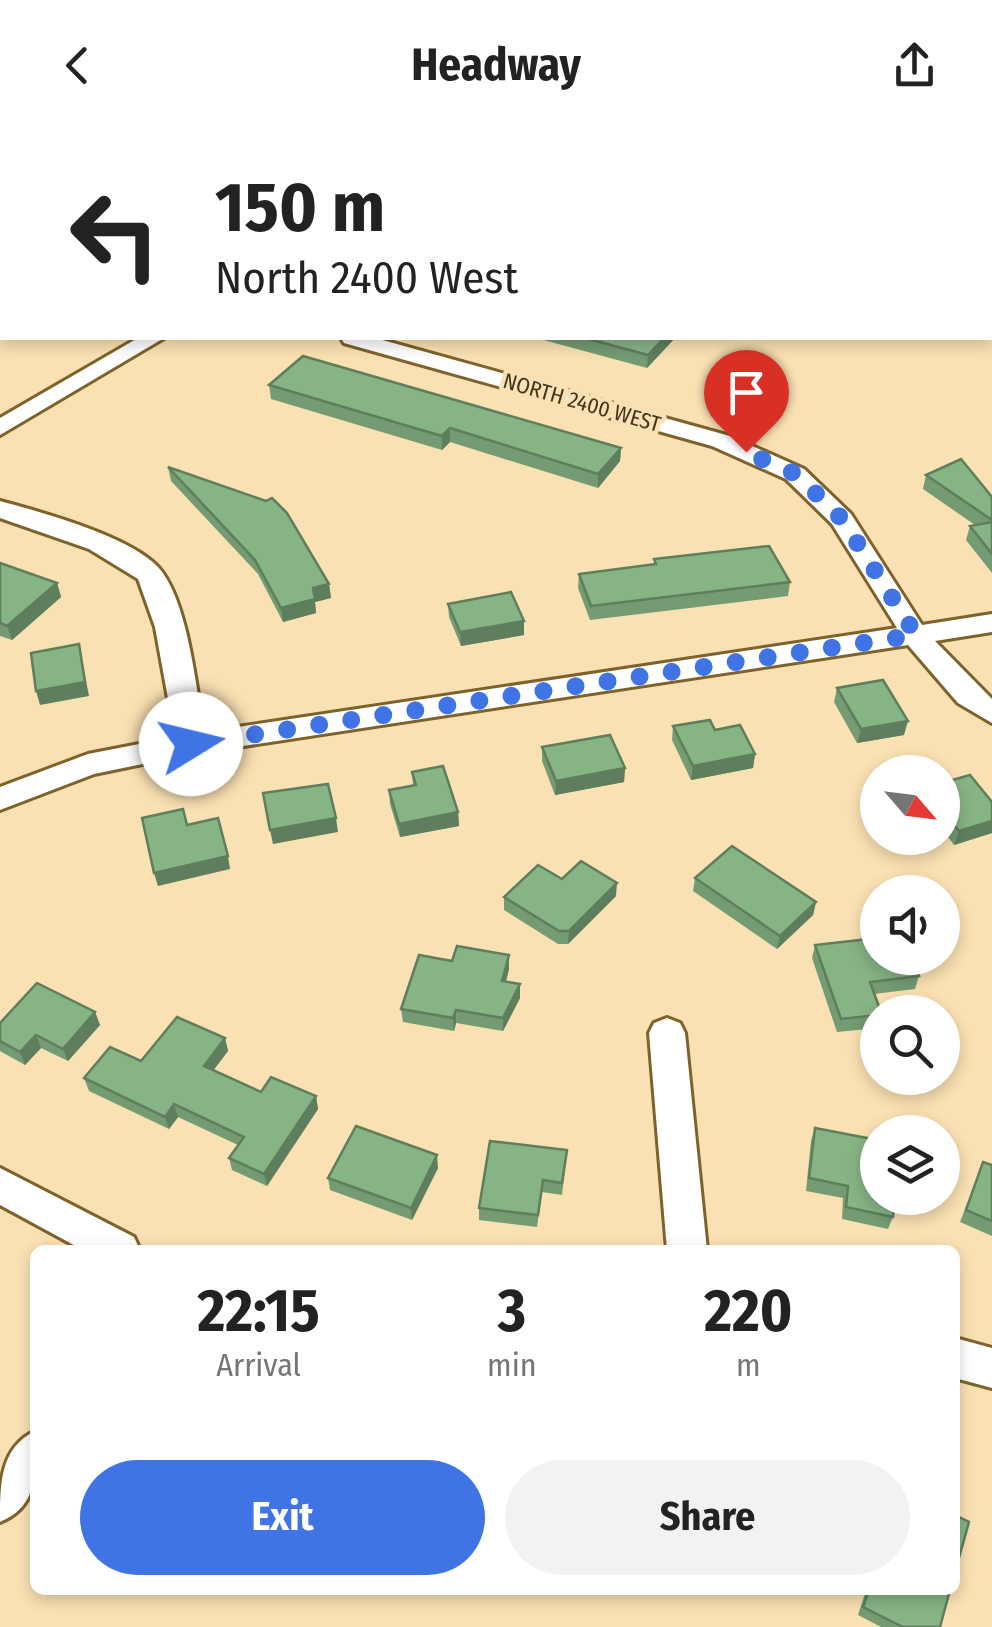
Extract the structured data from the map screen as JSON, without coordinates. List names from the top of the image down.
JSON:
{
  "streets": {
    "street": ["NORTH 2400 WEST"]
  },
  "north": "bottom right",
  "page": {
    "header": "Headway",
    "turn": ["150 m", "North 2400 West"],
    "eta": [
      "22:15",
      "Arrival",
      "3",
      "min",
      "220",
      "m"
    ],
    "buttons": ["Exit", "Share"]
  }
}
